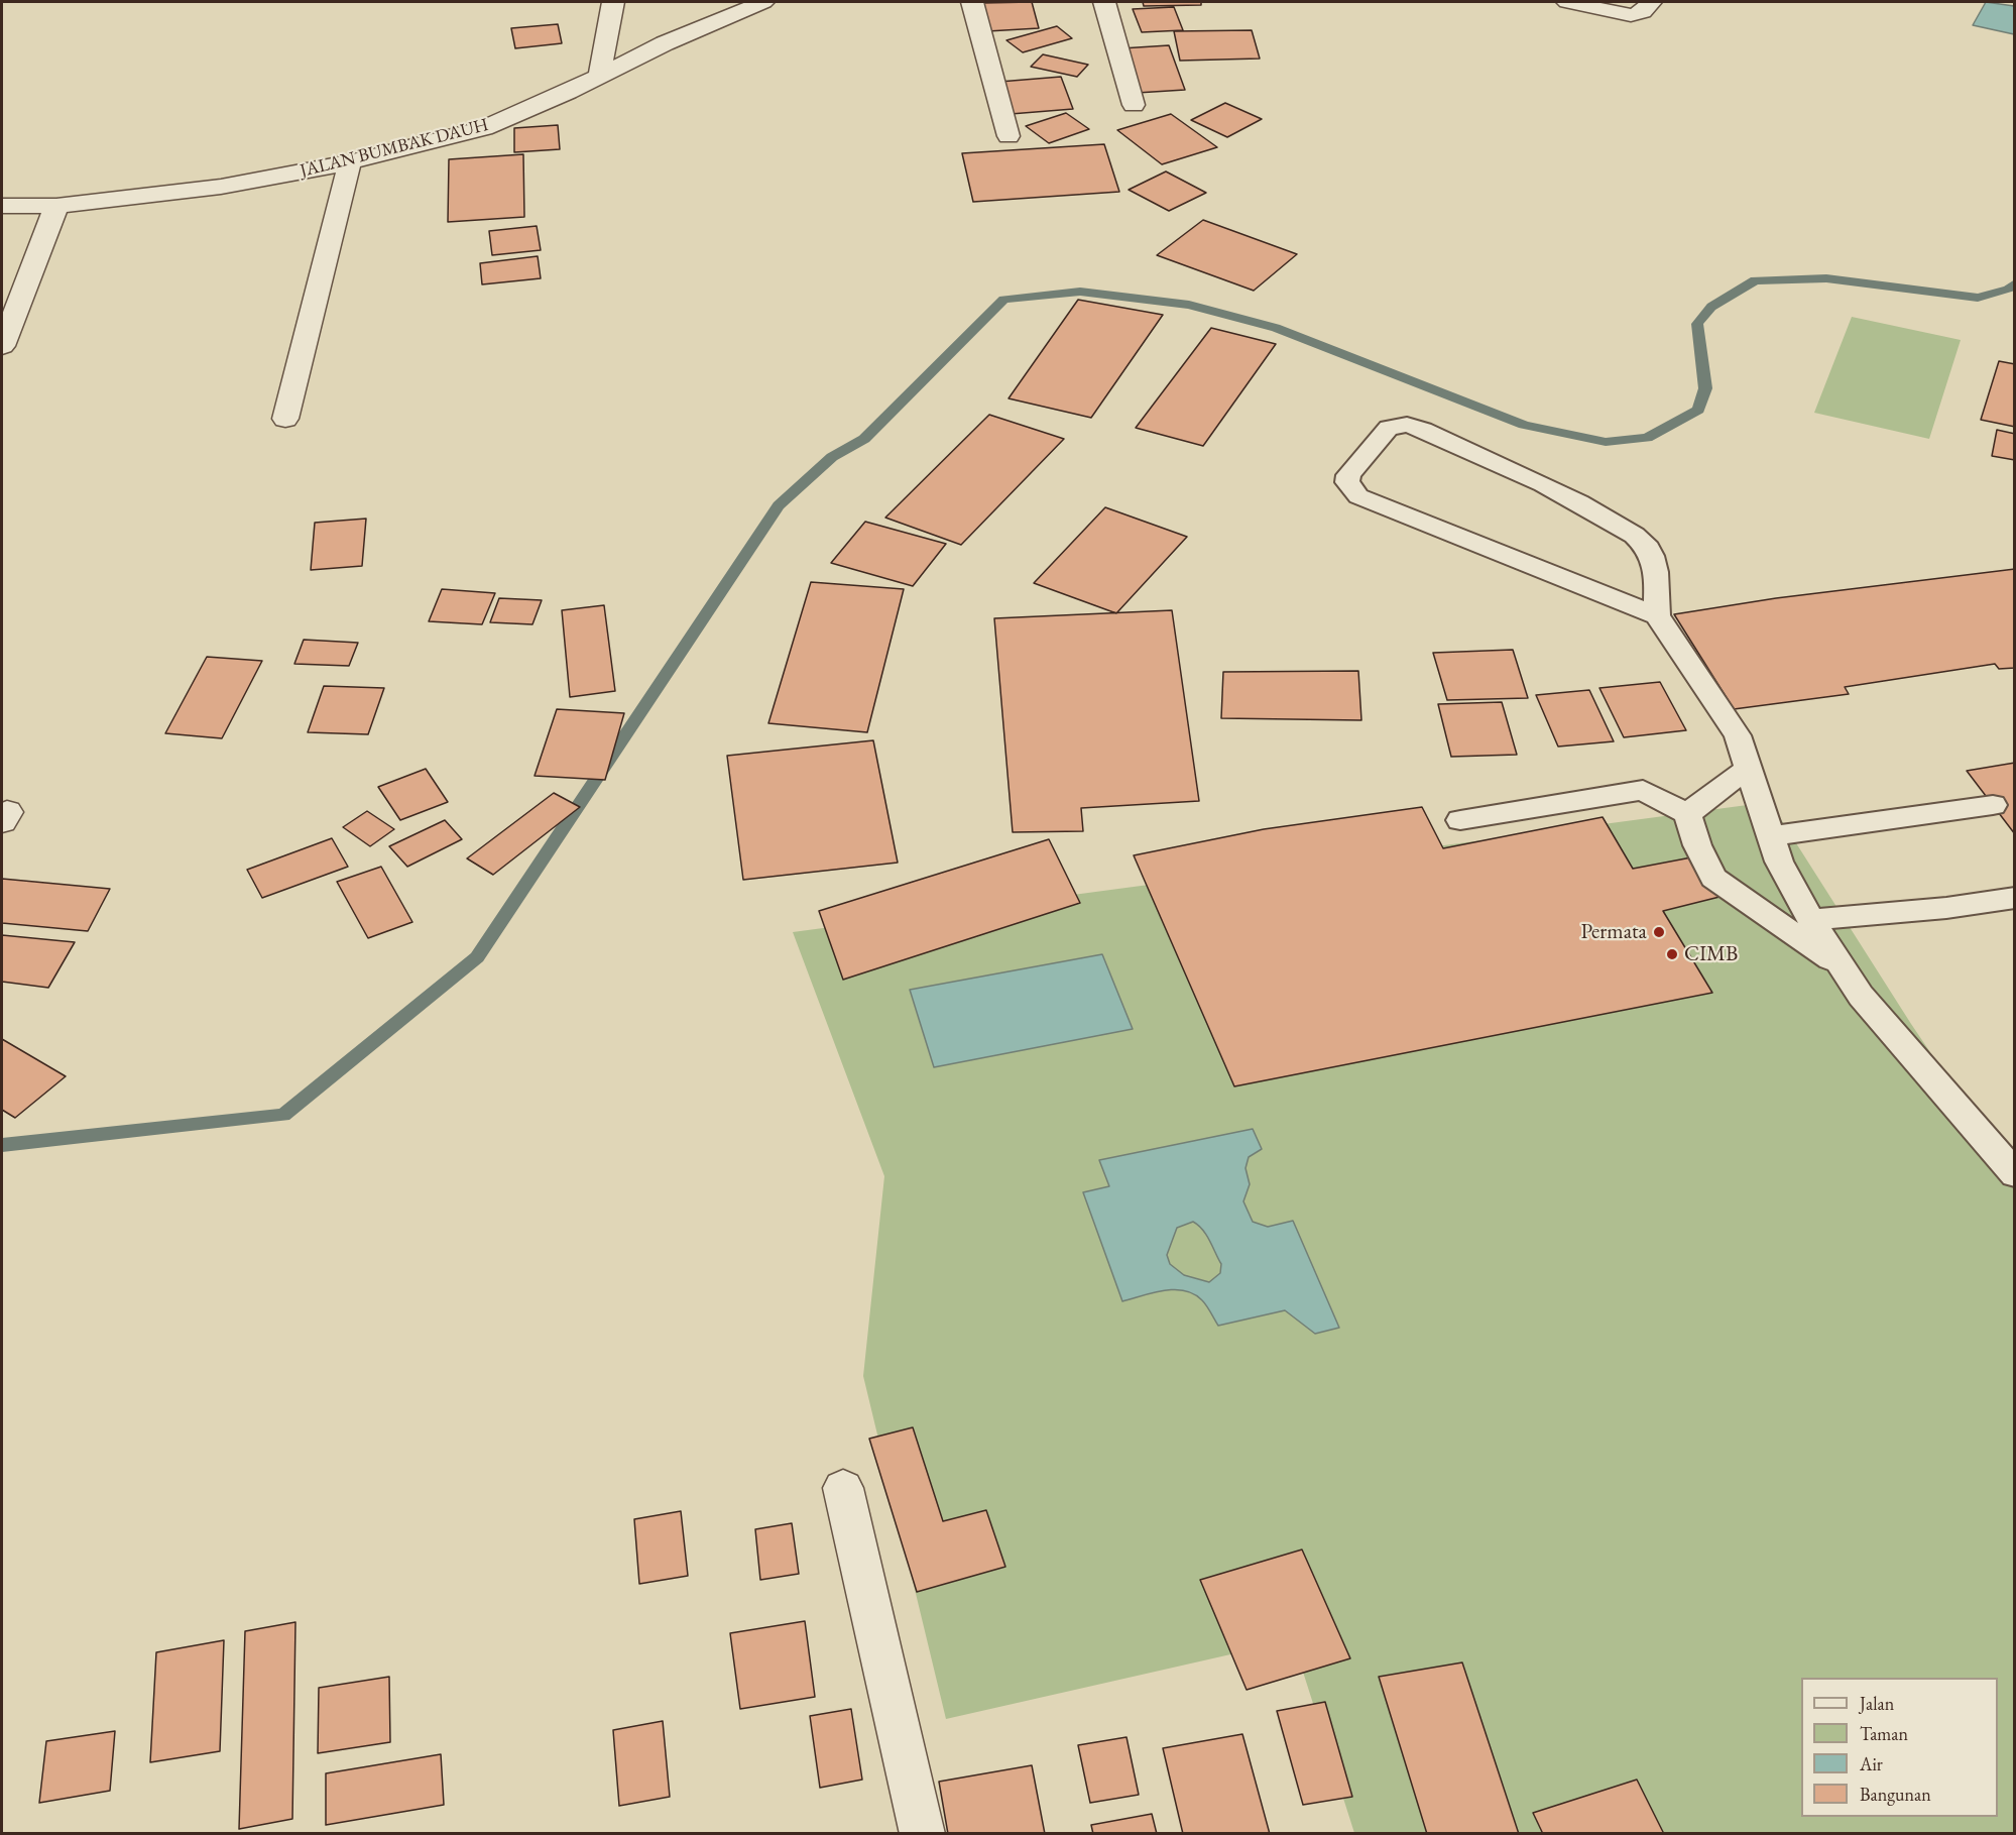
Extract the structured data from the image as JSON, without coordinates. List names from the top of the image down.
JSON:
{
  "streets": {
    "street": ["JALAN BUMBAK DAUH"]
  },
  "places": ["Permata", "CIMB"],
  "legend": [
    "Jalan",
    "Taman",
    "Air",
    "Bangunan"
  ]
}
